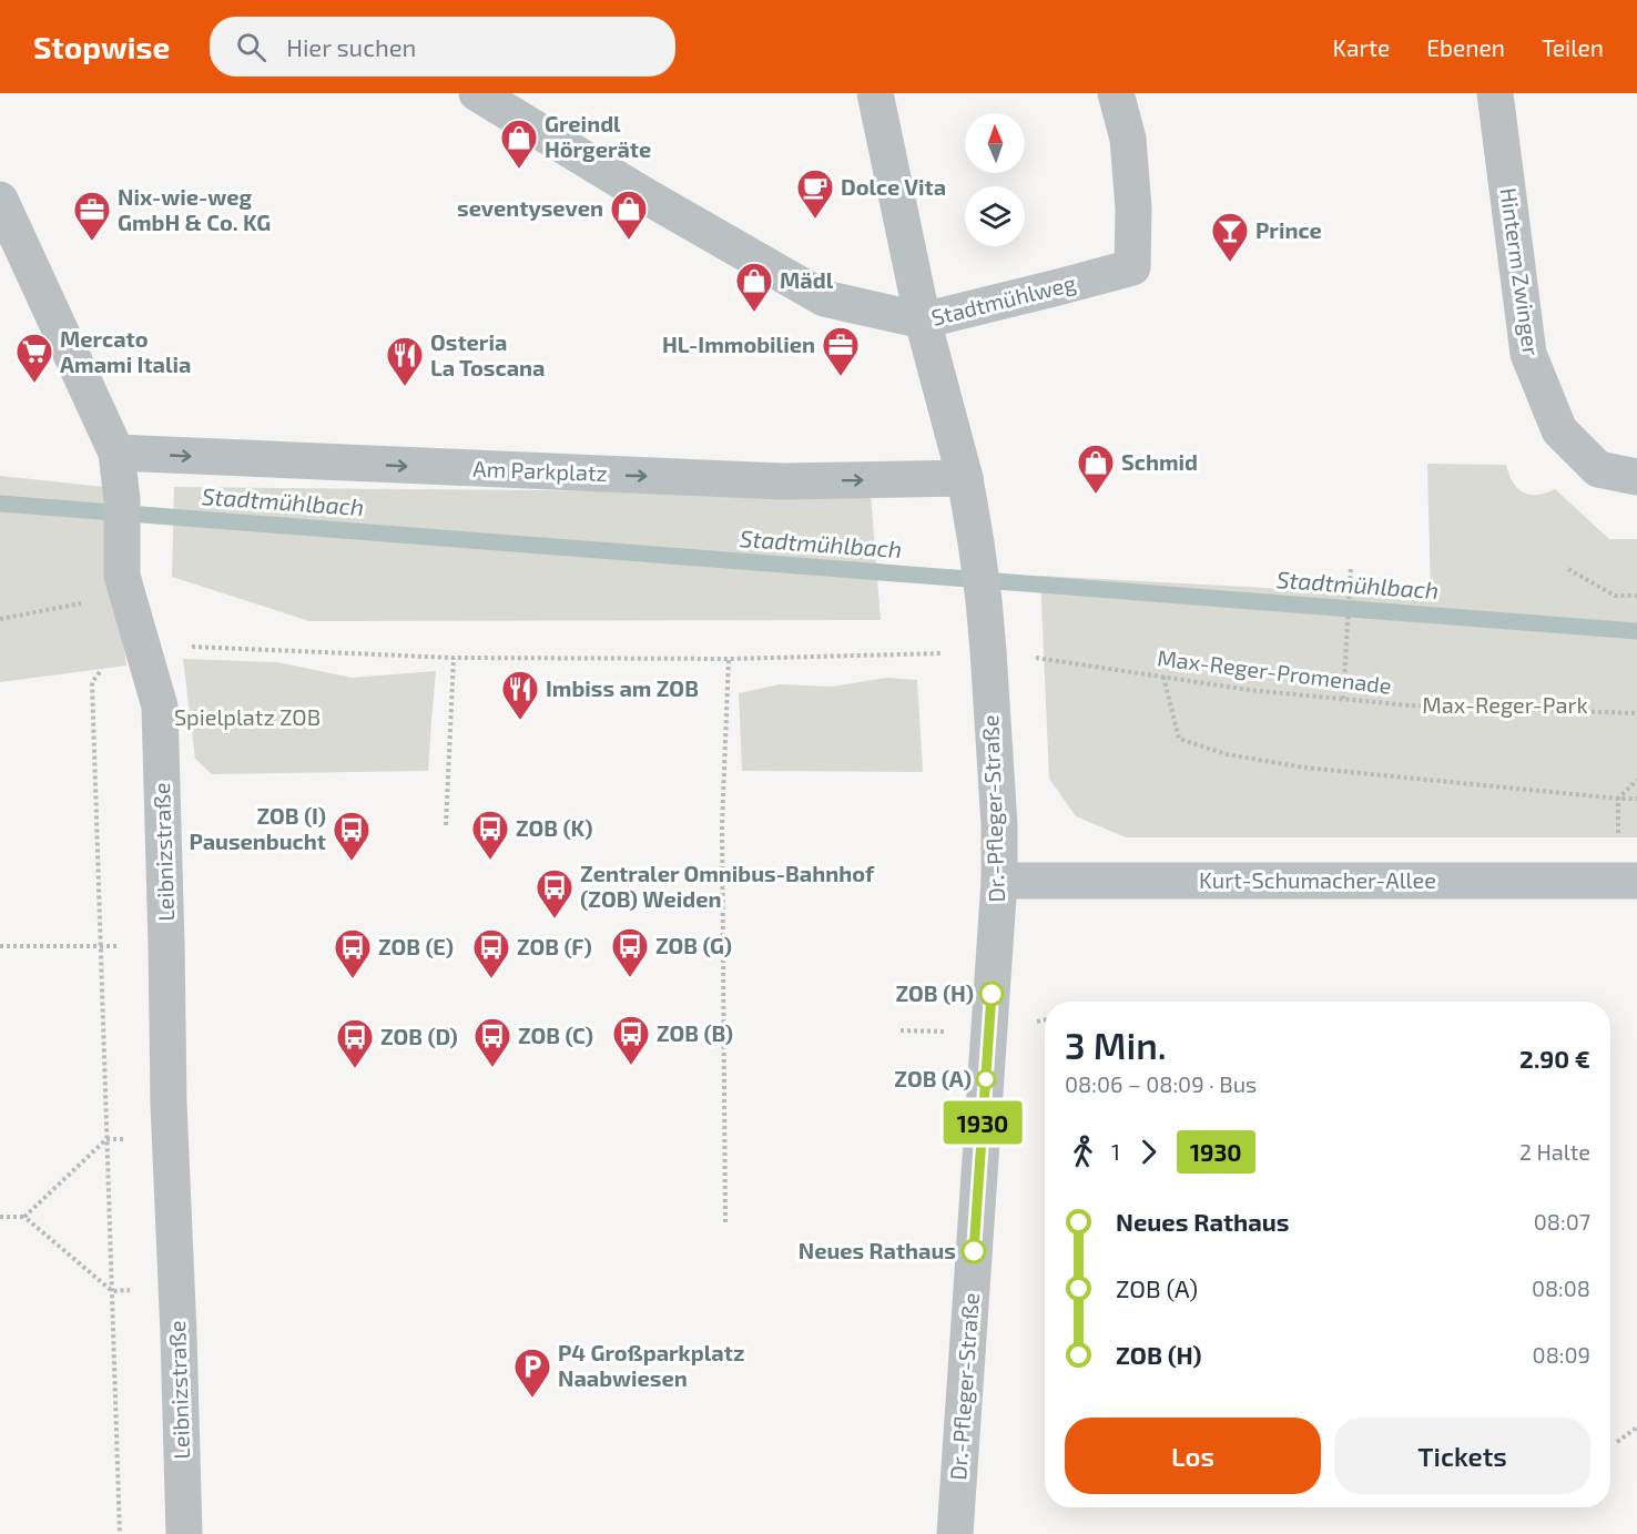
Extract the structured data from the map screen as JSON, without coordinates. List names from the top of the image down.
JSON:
{
  "streets": {
    "street": [
      "Hinterm Zwinger",
      "Stadtmühlweg",
      "Am Parkplatz",
      "Dr.-Pfleger-Straße",
      "Leibnizstraße",
      "Kurt-Schumacher-Allee"
    ],
    "path": ["Max-Reger-Promenade"]
  },
  "crossings": [
    ["Stadtmühlweg", "Dr.-Pfleger-Straße"],
    ["Am Parkplatz", "Dr.-Pfleger-Straße"],
    ["Am Parkplatz", "Leibnizstraße"],
    ["Max-Reger-Promenade", "Dr.-Pfleger-Straße"],
    ["Max-Reger-Promenade", "Leibnizstraße"],
    ["Dr.-Pfleger-Straße", "Kurt-Schumacher-Allee"]
  ],
  "one_way": ["Am Parkplatz"],
  "water": ["Stadtmühlbach"],
  "parks": ["Max-Reger-Park", "Spielplatz ZOB"],
  "places": {
    "shop": [
      "Greindl Hörgeräte",
      "seventyseven",
      "Mädl",
      "Schmid"
    ],
    "cafe": ["Dolce Vita"],
    "office": ["Nix-wie-weg GmbH & Co. KG", "HL-Immobilien"],
    "bar": ["Prince"],
    "supermarket": ["Mercato Amami Italia"],
    "restaurant": ["Osteria La Toscana", "Imbiss am ZOB"],
    "bus stop": [
      "ZOB (K)",
      "ZOB (I) Pausenbucht",
      "Zentraler Omnibus-Bahnhof (ZOB) Weiden",
      "ZOB (G)",
      "ZOB (E)",
      "ZOB (F)",
      "ZOB (B)",
      "ZOB (C)",
      "ZOB (D)"
    ],
    "other": ["ZOB (H)", "ZOB (A)", "Neues Rathaus"],
    "parking": ["P4 Großparkplatz Naabwiesen"]
  },
  "lines": ["bus line 1930"],
  "north": "top",
  "page": {
    "header": "Stopwise",
    "search": "Hier suchen",
    "nav": ["Karte", "Ebenen", "Teilen"],
    "on_map": "1930",
    "heading": ["3 Min.", "08:06 – 08:09 · Bus", "2.90 €"],
    "legs": ["1", "1930", "2 Halte"],
    "list": [
      {
        "name": "Neues Rathaus",
        "value": "08:07"
      },
      {
        "name": "ZOB (A)",
        "value": "08:08"
      },
      {
        "name": "ZOB (H)",
        "value": "08:09"
      }
    ],
    "buttons": ["Los", "Tickets"]
  }
}
